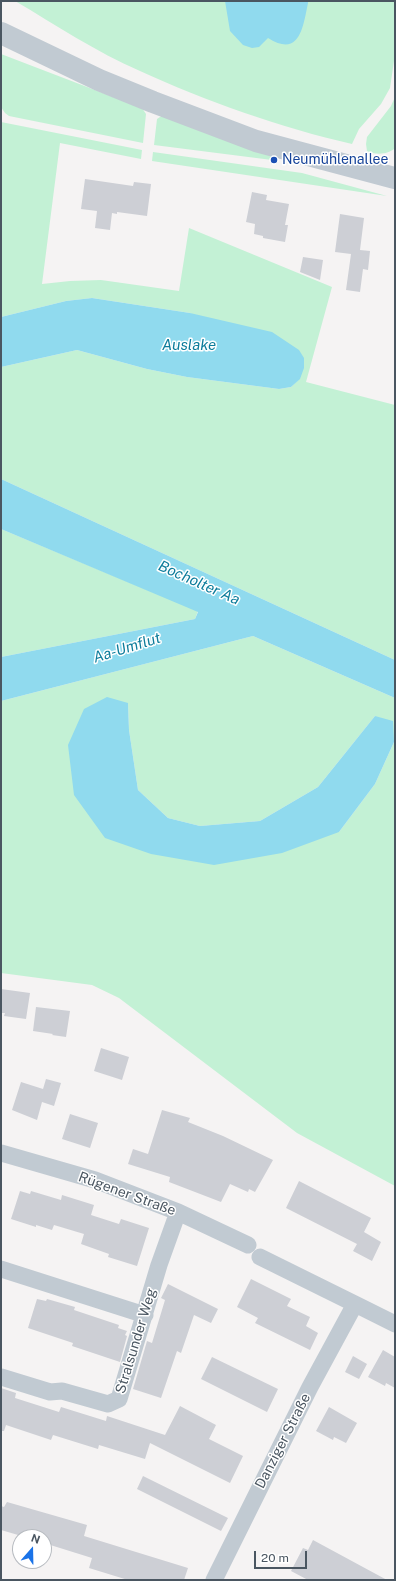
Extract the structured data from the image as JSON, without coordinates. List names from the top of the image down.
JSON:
{
  "streets": {
    "street": ["Rügener Straße", "Stralsunder Weg", "Danziger Straße"]
  },
  "crossings": [
    ["Rügener Straße", "Stralsunder Weg"],
    ["Rügener Straße", "Danziger Straße"]
  ],
  "water": ["Auslake", "Bocholter Aa", "Aa-Umflut"],
  "places": ["Neumühlenallee"],
  "scale_bar": "20 m",
  "north": "top"
}
